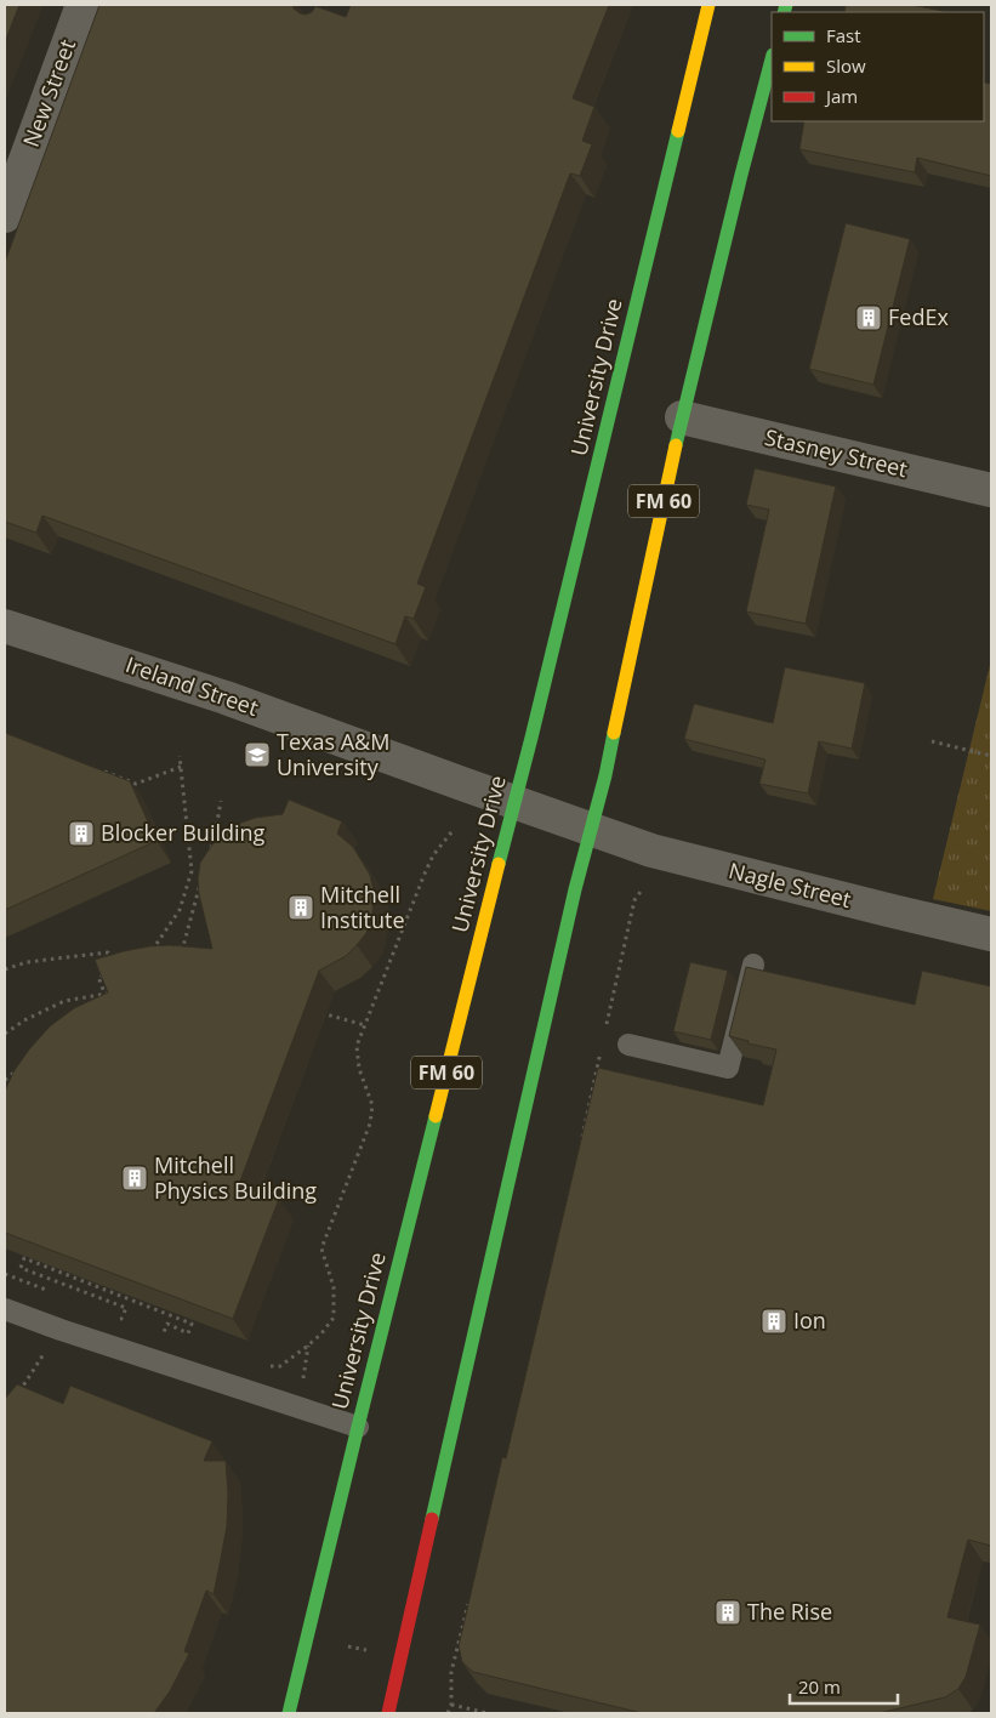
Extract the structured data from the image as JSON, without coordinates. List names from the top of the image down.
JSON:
{
  "streets": {
    "main road": ["University Drive", "FM 60"],
    "street": [
      "New Street",
      "Stasney Street",
      "Ireland Street",
      "Nagle Street"
    ]
  },
  "crossings": [
    ["University Drive", "Ireland Street"],
    ["Stasney Street", "FM 60"],
    ["FM 60", "Ireland Street"],
    ["FM 60", "Nagle Street"],
    ["Ireland Street", "Nagle Street"]
  ],
  "places": {
    "building": [
      "FedEx",
      "Blocker Building",
      "Mitchell Institute",
      "Mitchell Physics Building",
      "Ion",
      "The Rise"
    ],
    "school or university": ["Texas A&M University"]
  },
  "legend": ["Fast", "Slow", "Jam"],
  "scale_bar": "20 m"
}
